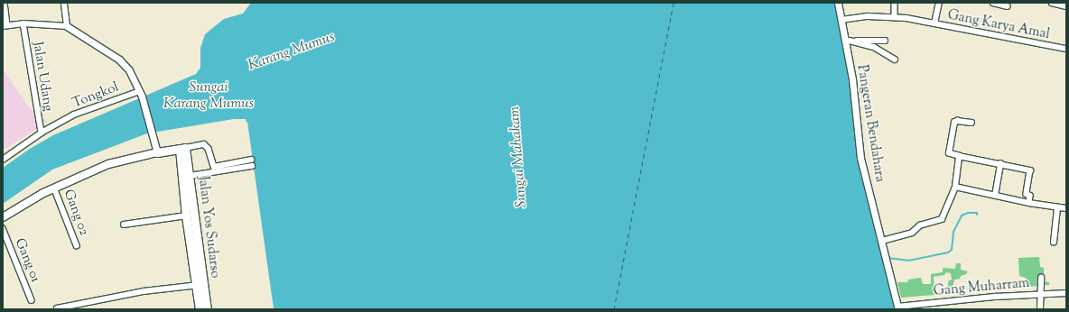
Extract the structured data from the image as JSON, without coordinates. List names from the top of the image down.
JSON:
{
  "streets": {
    "highway": ["Jalan Yos Sudarso"],
    "street": [
      "Gang Karya Amal",
      "Jalan Udang",
      "Tongkol",
      "Pangeran Bendahara",
      "Gang 02",
      "Gang 01",
      "Gang Muharram"
    ]
  },
  "crossings": [
    ["Gang Karya Amal", "Pangeran Bendahara"],
    ["Jalan Udang", "Tongkol"],
    ["Pangeran Bendahara", "Gang Muharram"]
  ],
  "water": ["Karang Mumus", "Sungai Karang Mumus", "Sungai Mahakam"]
}
